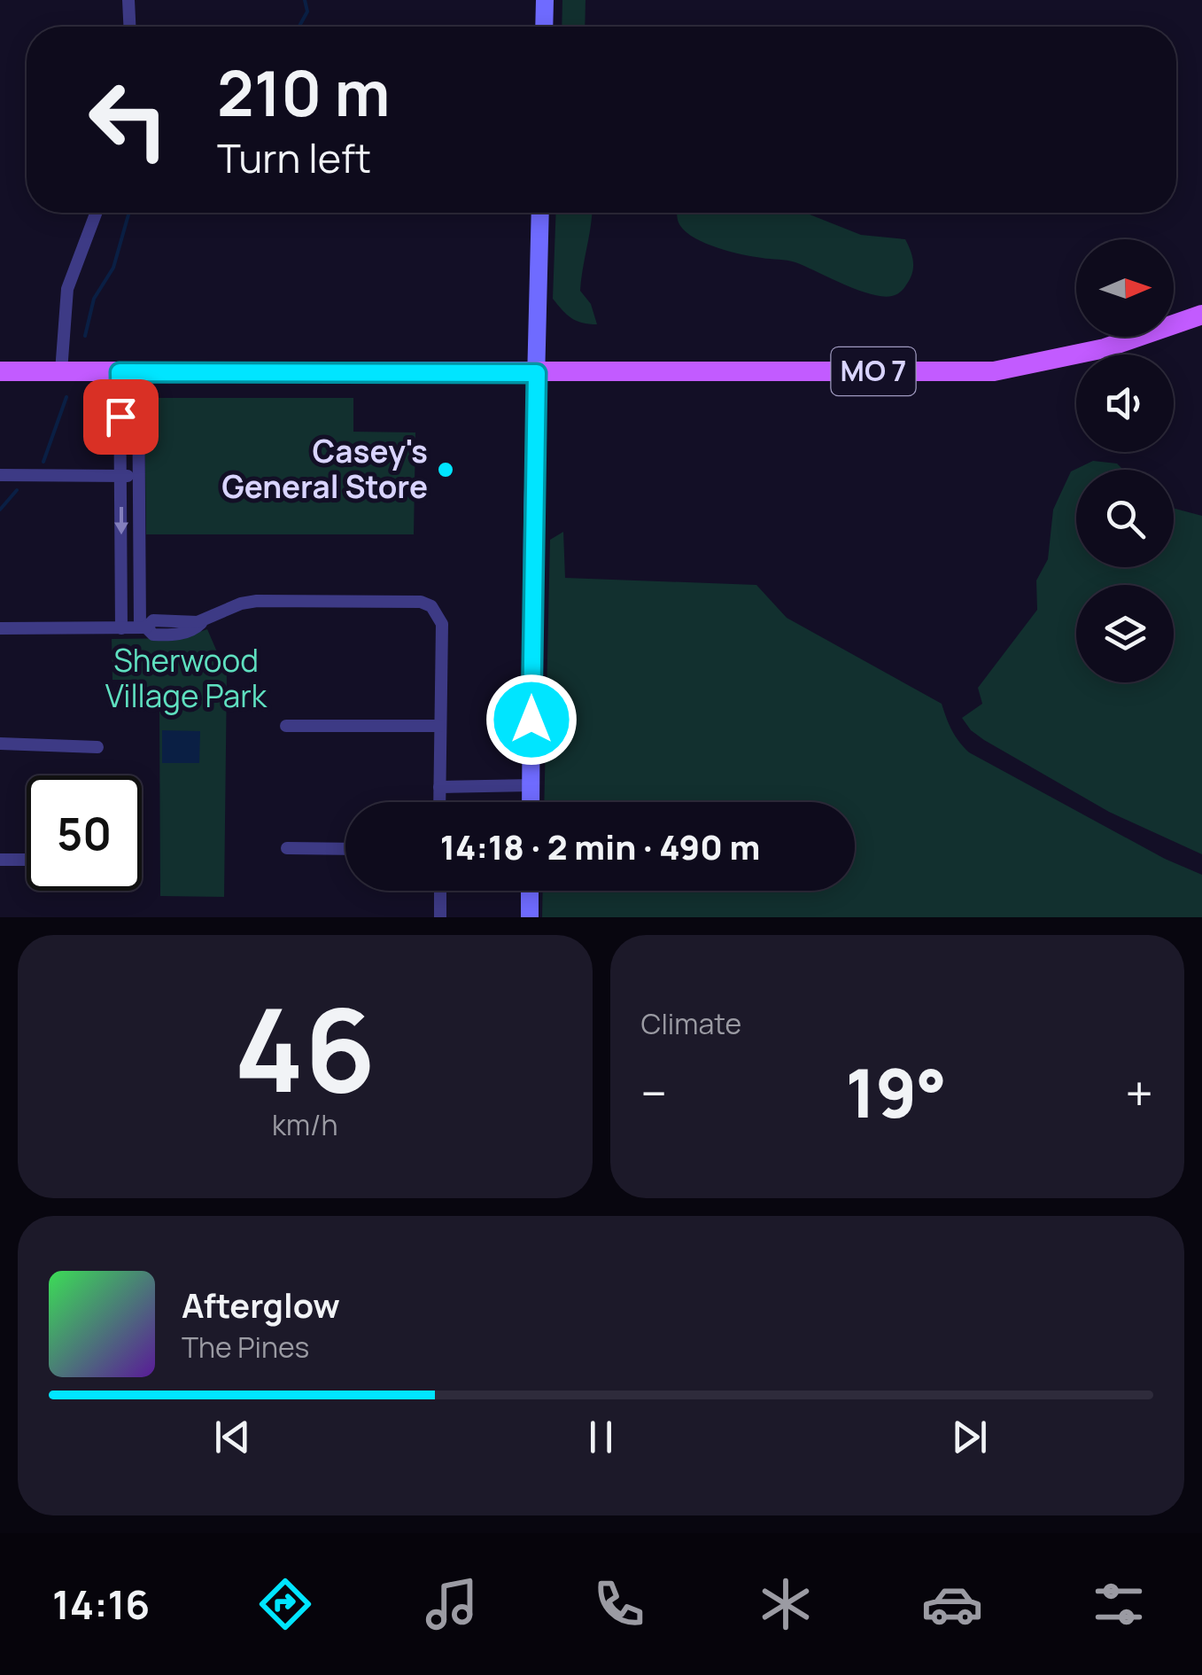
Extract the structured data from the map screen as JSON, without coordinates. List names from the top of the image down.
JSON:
{
  "streets": {
    "main road": ["MO 7"]
  },
  "parks": ["Sherwood Village Park"],
  "places": ["Casey's General Store"],
  "north": "right",
  "page": {
    "turn": ["210 m", "Turn left"],
    "limit": "50",
    "trip": "14:18 · 2 min · 490 m",
    "tile": [
      ["46", "km/h"],
      "Climate"
    ],
    "heat": ["−", "19°", "+"],
    "song": ["Afterglow", "The Pines"],
    "tabs": "14:16"
  }
}
